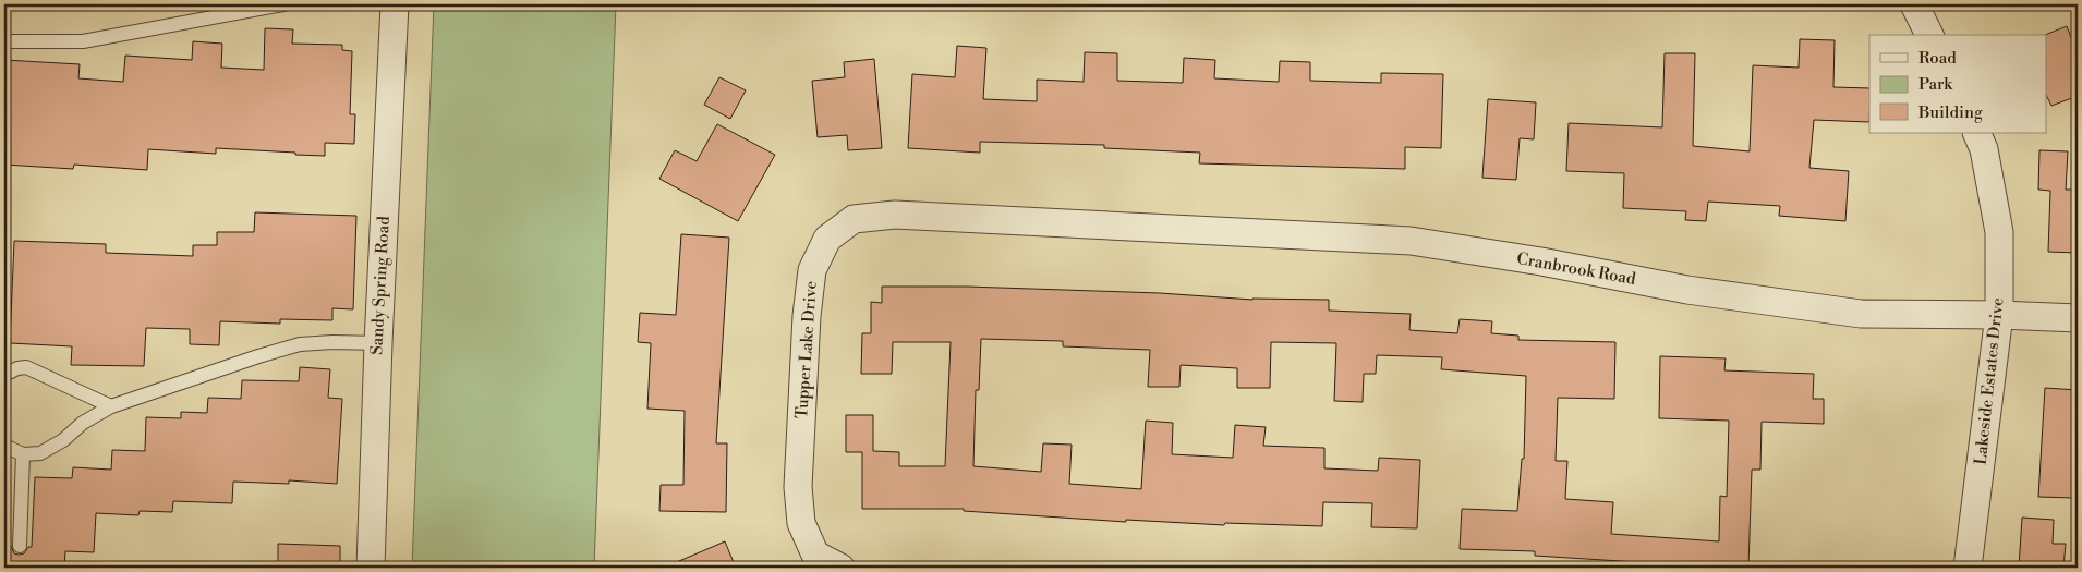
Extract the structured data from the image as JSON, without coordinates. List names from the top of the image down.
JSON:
{
  "streets": {
    "street": [
      "Cranbrook Road",
      "Sandy Spring Road",
      "Tupper Lake Drive",
      "Lakeside Estates Drive"
    ]
  },
  "crossings": [
    ["Cranbrook Road", "Tupper Lake Drive"],
    ["Cranbrook Road", "Lakeside Estates Drive"]
  ],
  "legend": ["Road", "Park", "Building"]
}
